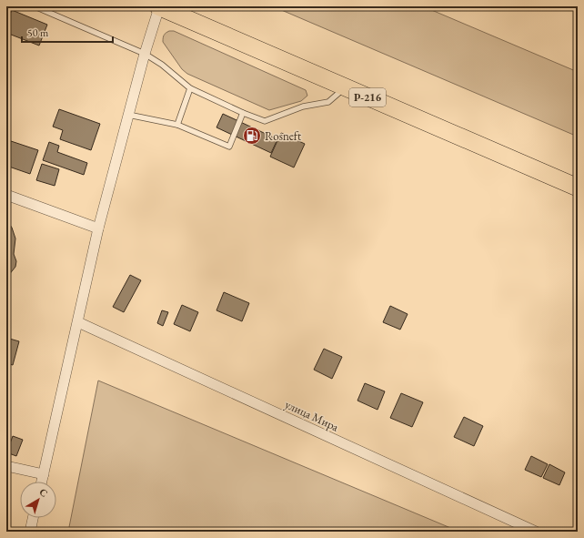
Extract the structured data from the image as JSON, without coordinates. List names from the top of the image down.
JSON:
{
  "streets": {
    "highway": ["Р-216"],
    "street": ["улица Мира"]
  },
  "places": {
    "fuel station": ["Rosneft"]
  },
  "scale_bar": "50 m",
  "north": "top right"
}
